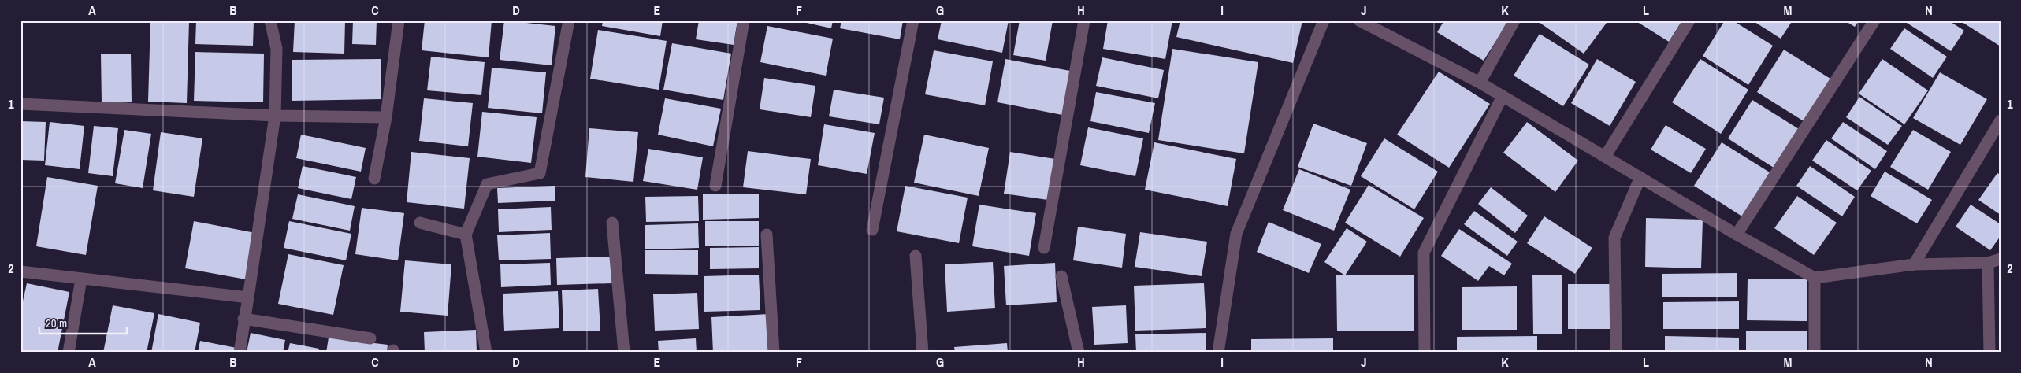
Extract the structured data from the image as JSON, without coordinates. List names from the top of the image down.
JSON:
{
  "scale_bar": "20 m",
  "grid": {
    "columns": [
      "A",
      "B",
      "C",
      "D",
      "E",
      "F",
      "G",
      "H",
      "I",
      "J",
      "K",
      "L",
      "M",
      "N"
    ],
    "rows": ["1", "2"]
  }
}
